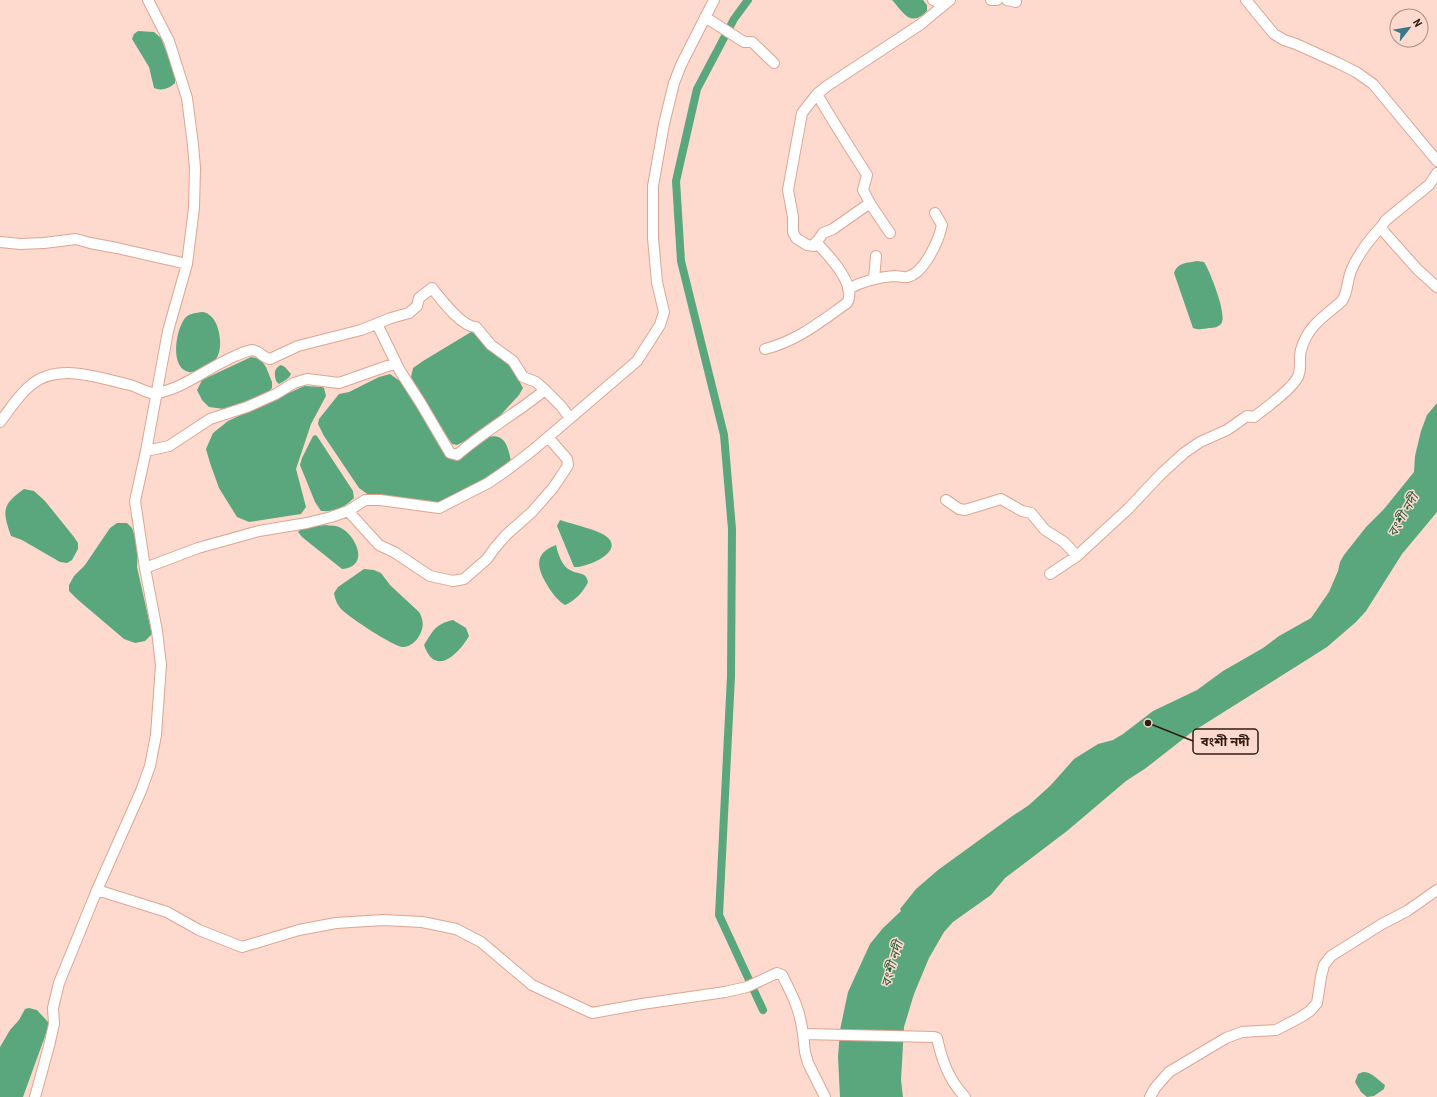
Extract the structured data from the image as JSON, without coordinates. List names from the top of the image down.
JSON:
{
  "water": ["বংশী নদী"],
  "places": ["বংশী নদী"],
  "north": "top right"
}
